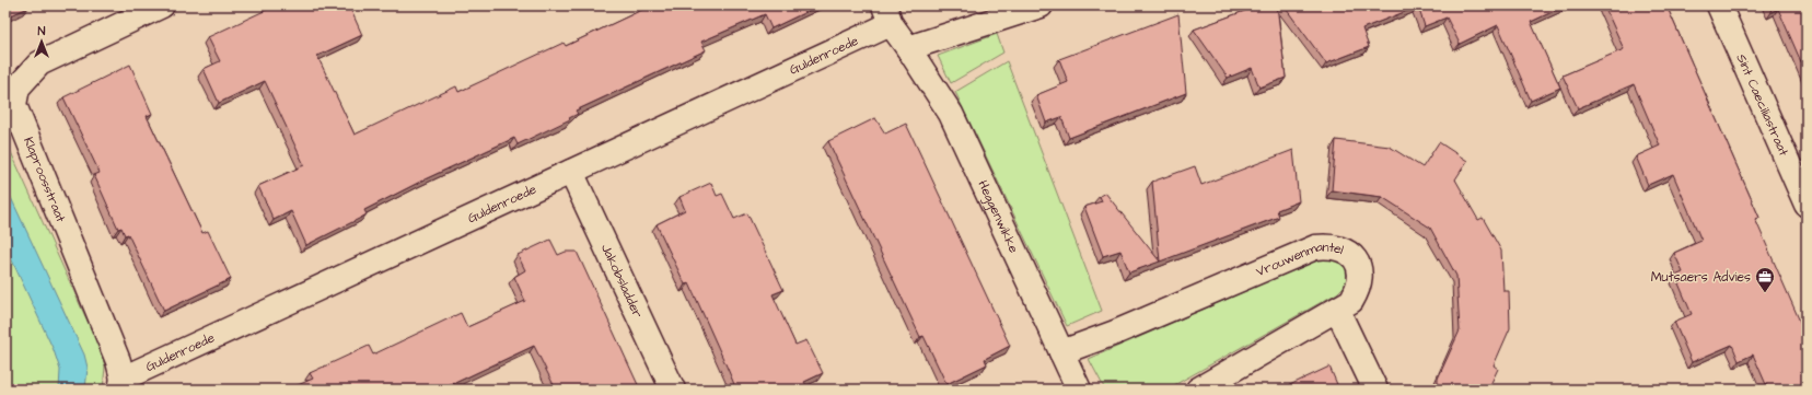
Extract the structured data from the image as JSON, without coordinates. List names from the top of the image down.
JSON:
{
  "streets": {
    "street": [
      "Guldenroede",
      "Sint Caeciliastraat",
      "Klaproosstraat",
      "Heggenwikke",
      "Vrouwenmantel",
      "Jakobsladder"
    ]
  },
  "crossings": [
    ["Guldenroede", "Klaproosstraat"],
    ["Guldenroede", "Heggenwikke"],
    ["Guldenroede", "Jakobsladder"],
    ["Heggenwikke", "Vrouwenmantel"]
  ],
  "places": {
    "office": ["Mutsaers Advies"]
  },
  "north": "top"
}
